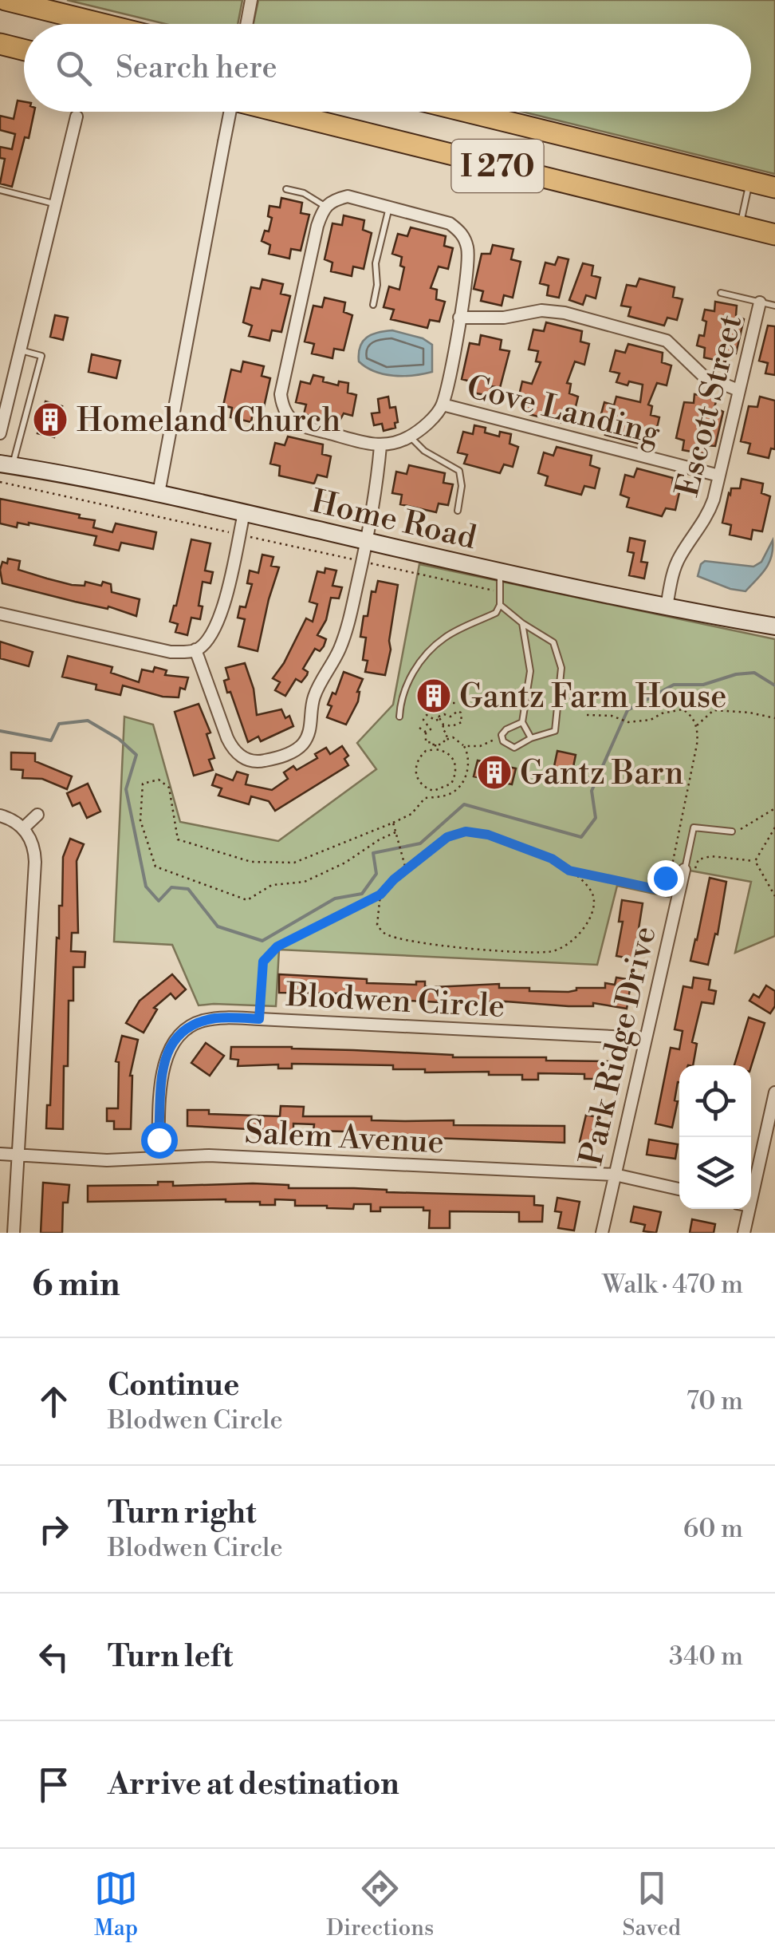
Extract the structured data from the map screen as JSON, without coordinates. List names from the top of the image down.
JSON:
{
  "streets": {
    "highway": ["I 270"],
    "street": [
      "Escott Street",
      "Cove Landing",
      "Home Road",
      "Blodwen Circle",
      "Park Ridge Drive",
      "Salem Avenue"
    ]
  },
  "crossings": [
    ["Escott Street", "Cove Landing"],
    ["Escott Street", "Home Road"],
    ["Blodwen Circle", "Park Ridge Drive"],
    ["Blodwen Circle", "Salem Avenue"],
    ["Park Ridge Drive", "Salem Avenue"]
  ],
  "places": {
    "building": ["Homeland Church", "Gantz Farm House", "Gantz Barn"]
  },
  "page": {
    "search": "Search here",
    "heading": ["6 min", "Walk · 470 m"],
    "list": [
      ["Continue", "Blodwen Circle", "70 m"],
      ["Turn right", "Blodwen Circle", "60 m"],
      ["Turn left", "340 m"],
      "Arrive at destination"
    ],
    "nav": ["Map", "Directions", "Saved"]
  }
}
